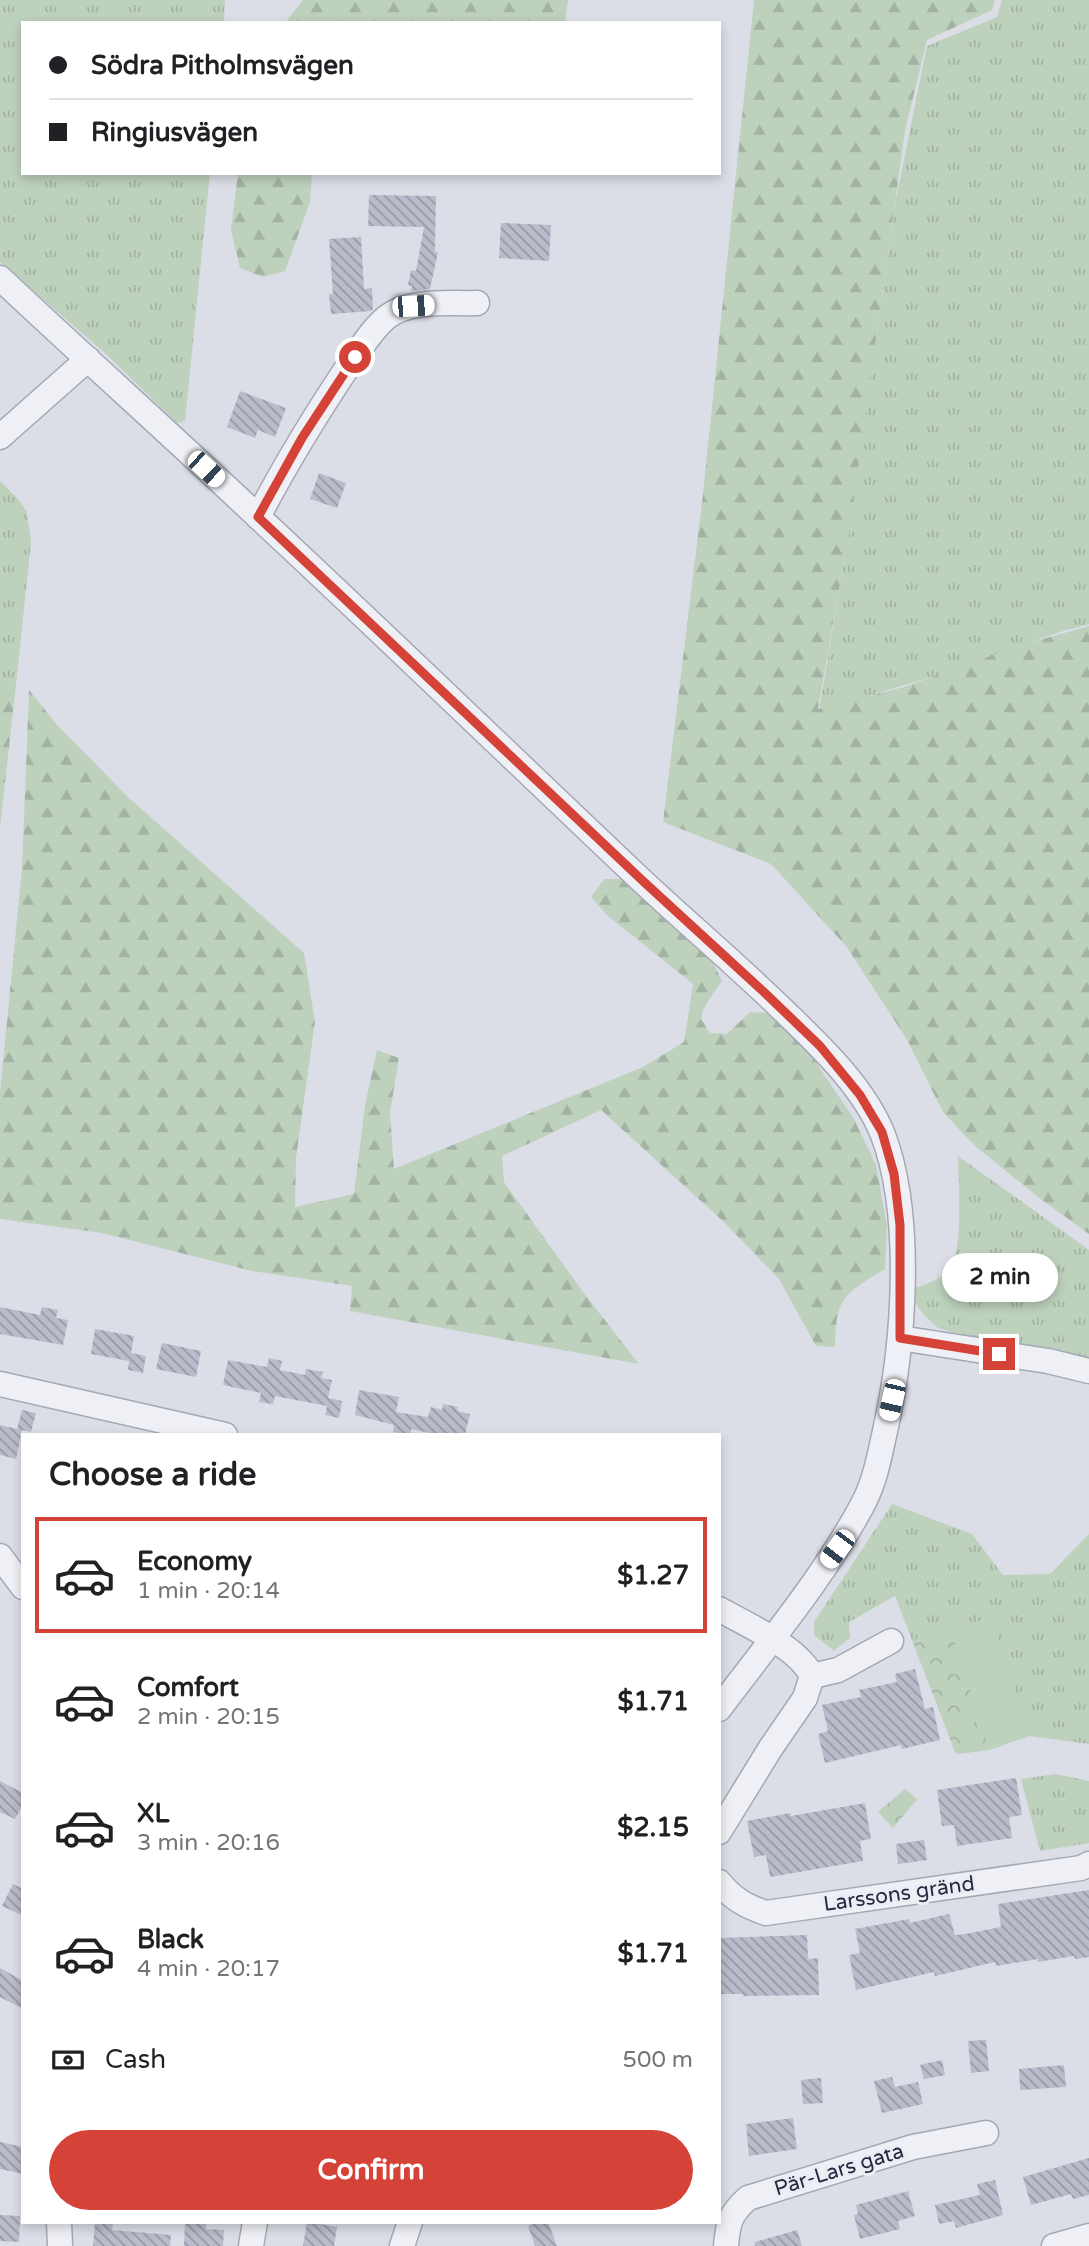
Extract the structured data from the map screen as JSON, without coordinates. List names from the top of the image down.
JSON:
{
  "streets": {
    "street": ["Larssons gränd", "Pär-Lars gata"]
  },
  "page": {
    "banner": ["Södra Pitholmsvägen", "Ringiusvägen"],
    "bubble": "2 min",
    "heading": "Choose a ride",
    "list": [
      {
        "name": "Economy",
        "note": "1 min · 20:14",
        "value": "$1.27"
      },
      {
        "name": "Comfort",
        "note": "2 min · 20:15",
        "value": "$1.71"
      },
      {
        "name": "XL",
        "note": "3 min · 20:16",
        "value": "$2.15"
      },
      {
        "name": "Black",
        "note": "4 min · 20:17",
        "value": "$1.71"
      }
    ],
    "pay": ["Cash", "500 m"],
    "buttons": "Confirm"
  }
}
